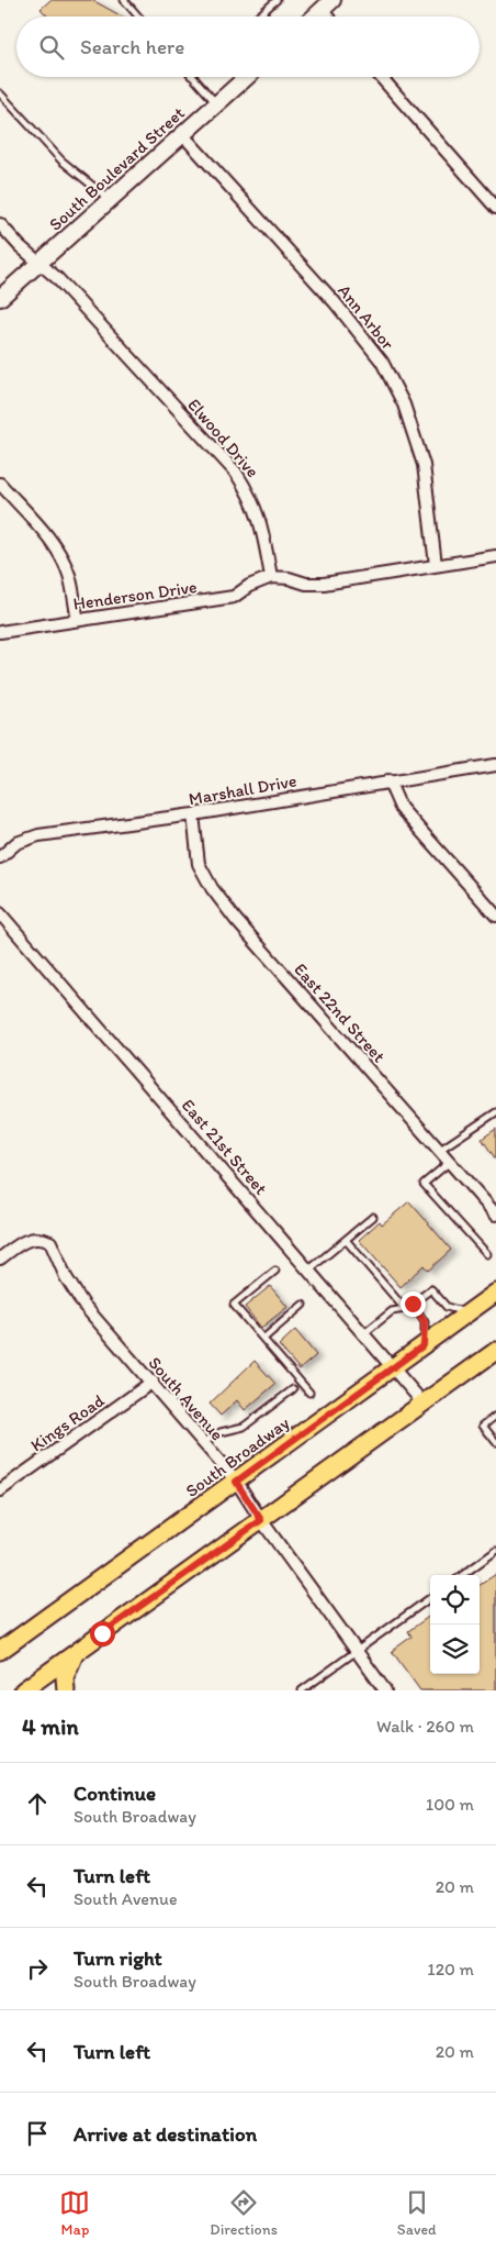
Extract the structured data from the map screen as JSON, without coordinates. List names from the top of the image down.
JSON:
{
  "streets": {
    "main road": ["South Boulevard Street", "South Broadway"],
    "street": [
      "Ann Arbor",
      "Elwood Drive",
      "Henderson Drive",
      "Marshall Drive",
      "East 22nd Street",
      "East 21st Street",
      "South Avenue",
      "Kings Road"
    ]
  },
  "crossings": [
    ["South Boulevard Street", "Ann Arbor"],
    ["South Boulevard Street", "Elwood Drive"],
    ["Elwood Drive", "Henderson Drive"],
    ["Marshall Drive", "East 22nd Street"],
    ["East 21st Street", "South Broadway"],
    ["South Avenue", "Kings Road"],
    ["South Avenue", "South Broadway"]
  ],
  "page": {
    "search": "Search here",
    "heading": ["4 min", "Walk · 260 m"],
    "list": [
      ["Continue", "South Broadway", "100 m"],
      ["Turn left", "South Avenue", "20 m"],
      ["Turn right", "South Broadway", "120 m"],
      ["Turn left", "20 m"],
      "Arrive at destination"
    ],
    "nav": ["Map", "Directions", "Saved"]
  }
}
